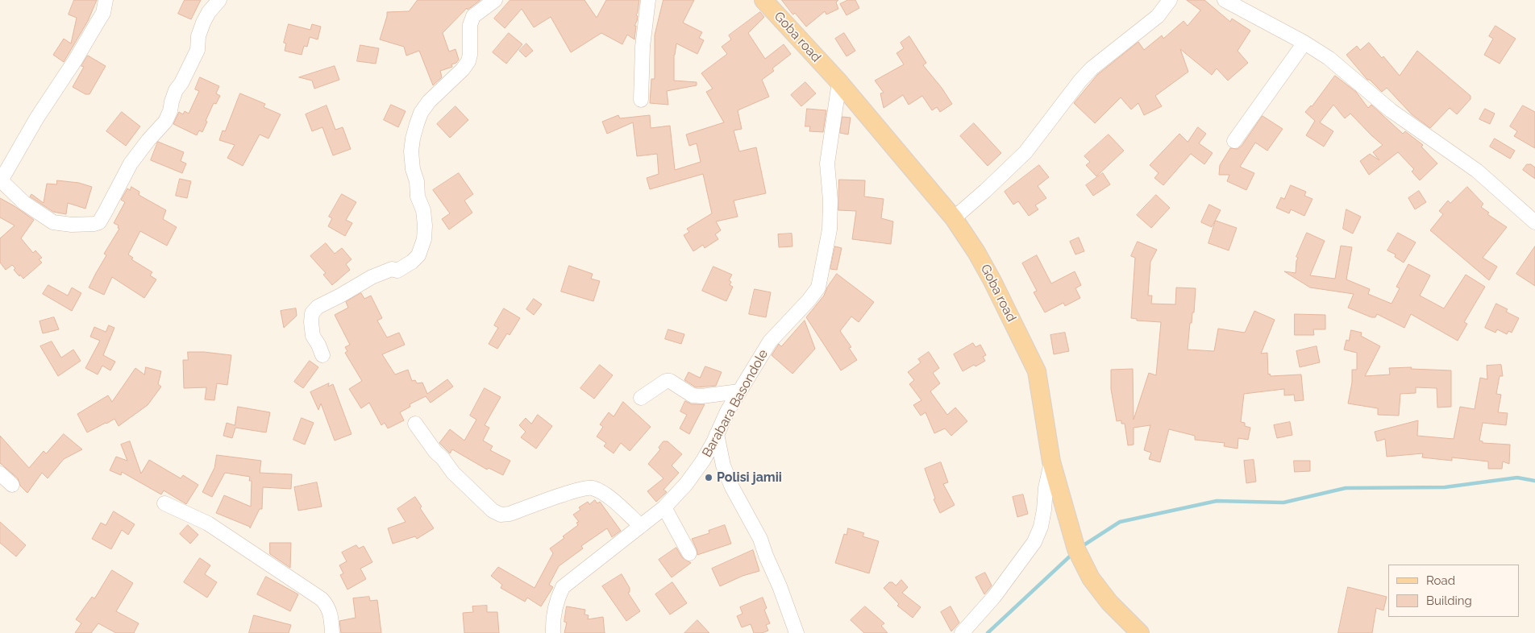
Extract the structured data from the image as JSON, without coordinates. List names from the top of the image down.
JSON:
{
  "streets": {
    "main road": ["Goba road"],
    "street": ["Barabara Basondole"]
  },
  "crossings": [
    ["Goba road", "Barabara Basondole"]
  ],
  "places": ["Polisi jamii"],
  "legend": ["Road", "Building"]
}
